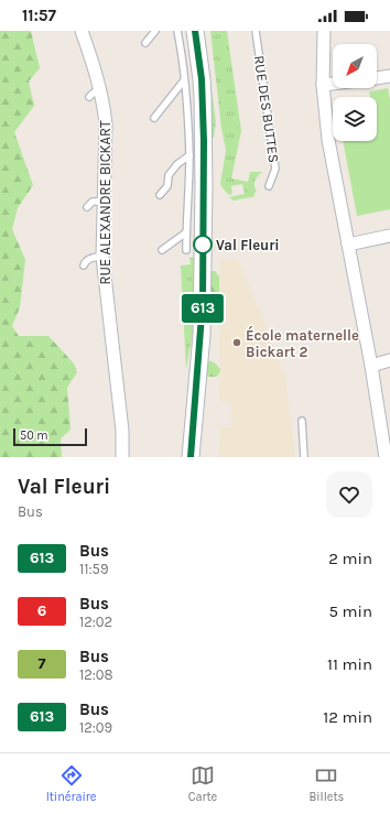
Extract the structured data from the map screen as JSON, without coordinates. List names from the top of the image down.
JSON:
{
  "streets": {
    "street": ["RUE ALEXANDRE BICKART"],
    "lane": ["RUE DES BUTTES"]
  },
  "places": ["Val Fleuri", "École maternelle Bickart 2"],
  "lines": ["bus line 613"],
  "scale_bar": "50 m",
  "north": "bottom left",
  "page": {
    "status": "11:57",
    "on_map": "613",
    "scale": "50 m",
    "heading": ["Val Fleuri", "Bus"],
    "list": [
      {
        "mark": "613",
        "name": "Bus",
        "note": "11:59",
        "value": "2 min"
      },
      {
        "mark": "6",
        "name": "Bus",
        "note": "12:02",
        "value": "5 min"
      },
      {
        "mark": "7",
        "name": "Bus",
        "note": "12:08",
        "value": "11 min"
      },
      {
        "mark": "613",
        "name": "Bus",
        "note": "12:09",
        "value": "12 min"
      }
    ],
    "tabs": ["Itinéraire", "Carte", "Billets"]
  }
}
